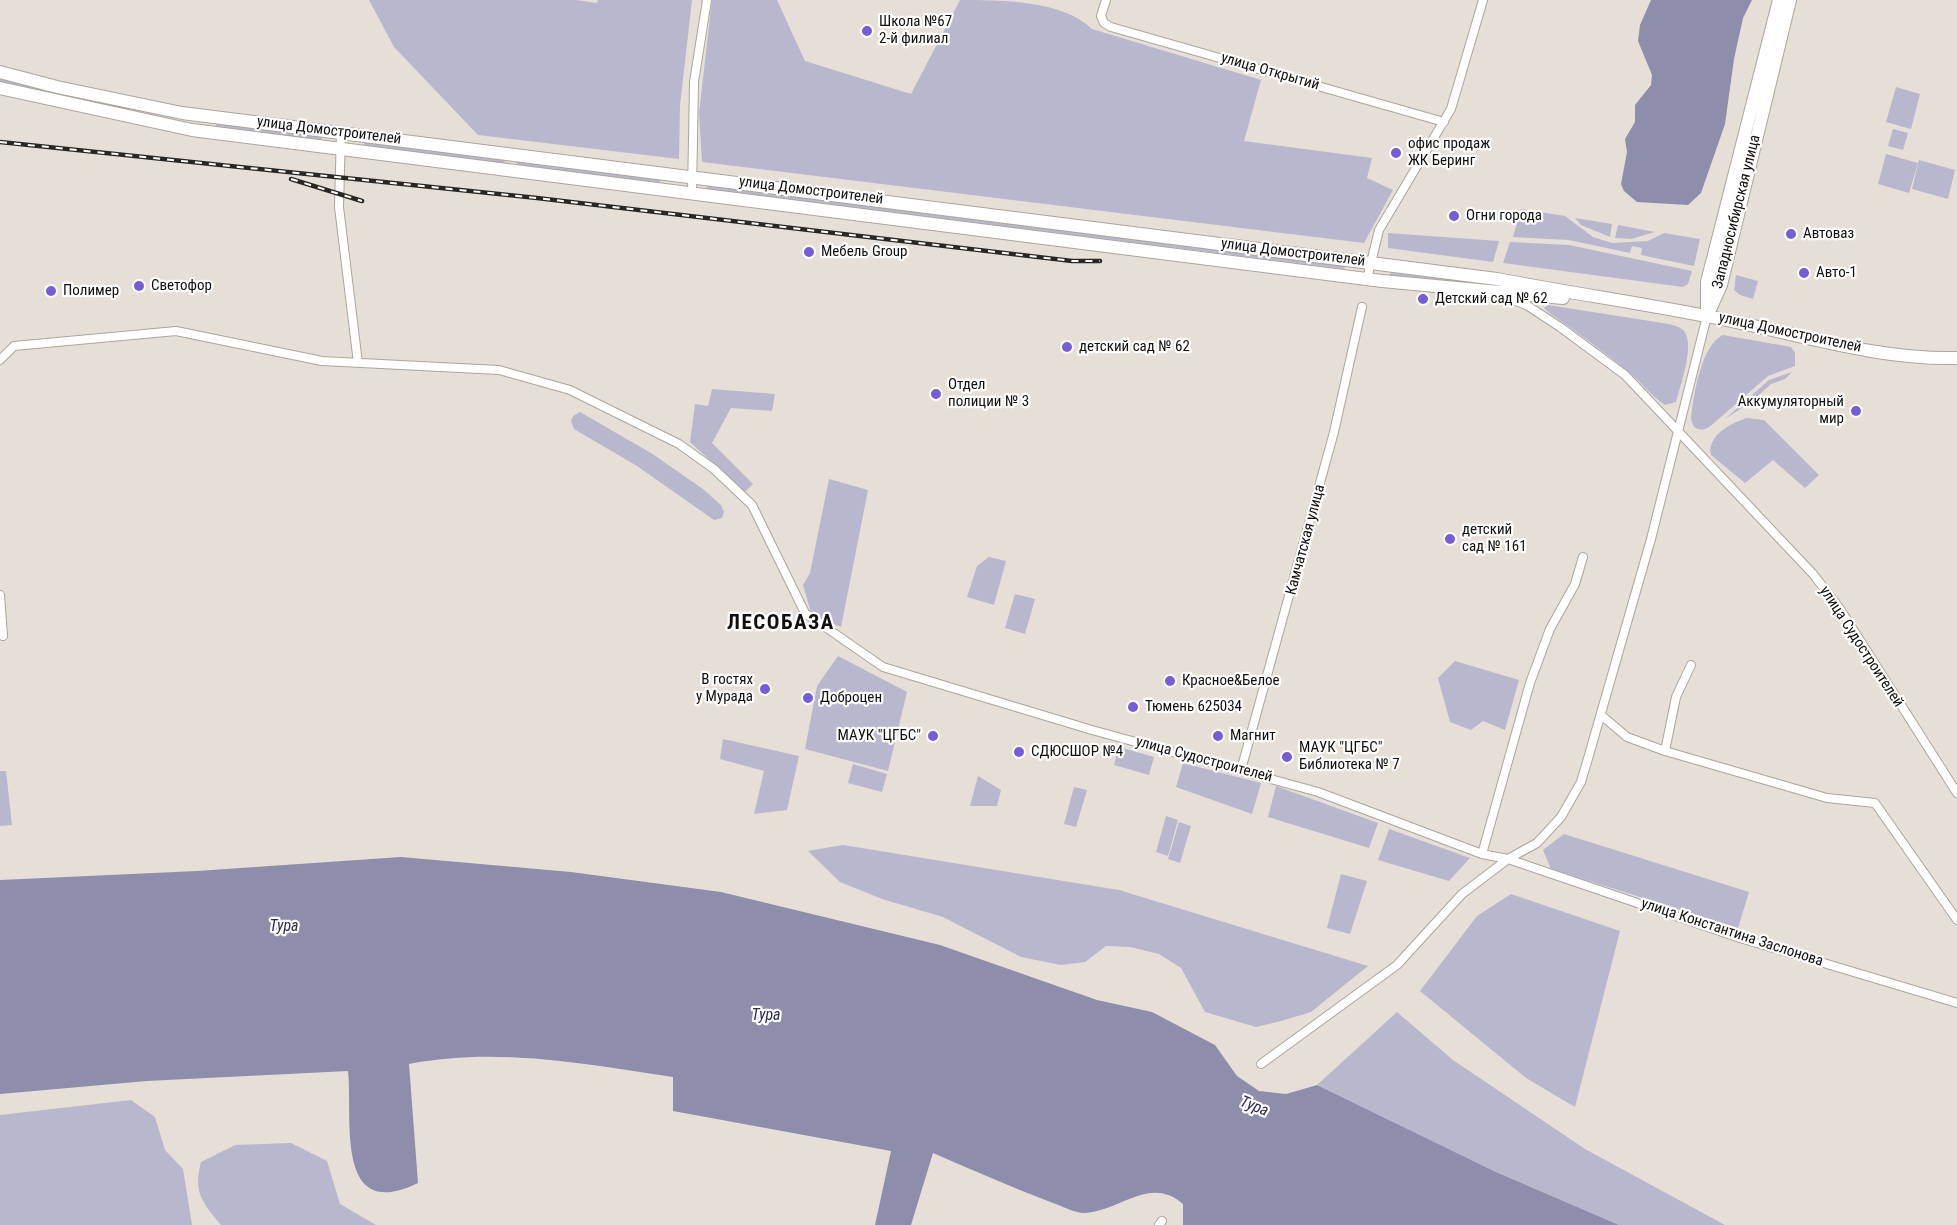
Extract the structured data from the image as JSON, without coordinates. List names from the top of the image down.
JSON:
{
  "streets": {
    "main road": ["улица Домостроителей", "Западносибирская улица"],
    "street": [
      "улица Открытий",
      "Камчатская улица",
      "улица Судостроителей",
      "улица Константина Заслонова"
    ]
  },
  "crossings": [
    ["улица Домостроителей", "Западносибирская улица"],
    ["улица Домостроителей", "улица Судостроителей"],
    ["Камчатская улица", "улица Судостроителей"],
    ["улица Судостроителей", "улица Константина Заслонова"]
  ],
  "districts": ["ЛЕСОБАЗА"],
  "water": ["Тура"],
  "places": [
    "Школа №67 2-й филиал",
    "офис продаж ЖК Беринг",
    "Огни города",
    "Автоваз",
    "Мебель Group",
    "Авто-1",
    "Светофор",
    "Полимер",
    "Детский сад № 62",
    "детский сад № 62",
    "Отдел полиции № 3",
    "Аккумуляторный мир",
    "детский сад № 161",
    "Красное&Белое",
    "В гостях у Мурада",
    "Доброцен",
    "Тюмень 625034",
    "МАУК \"ЦГБС\"",
    "Магнит",
    "СДЮСШОР №4",
    "МАУК \"ЦГБС\" Библиотека № 7"
  ]
}
